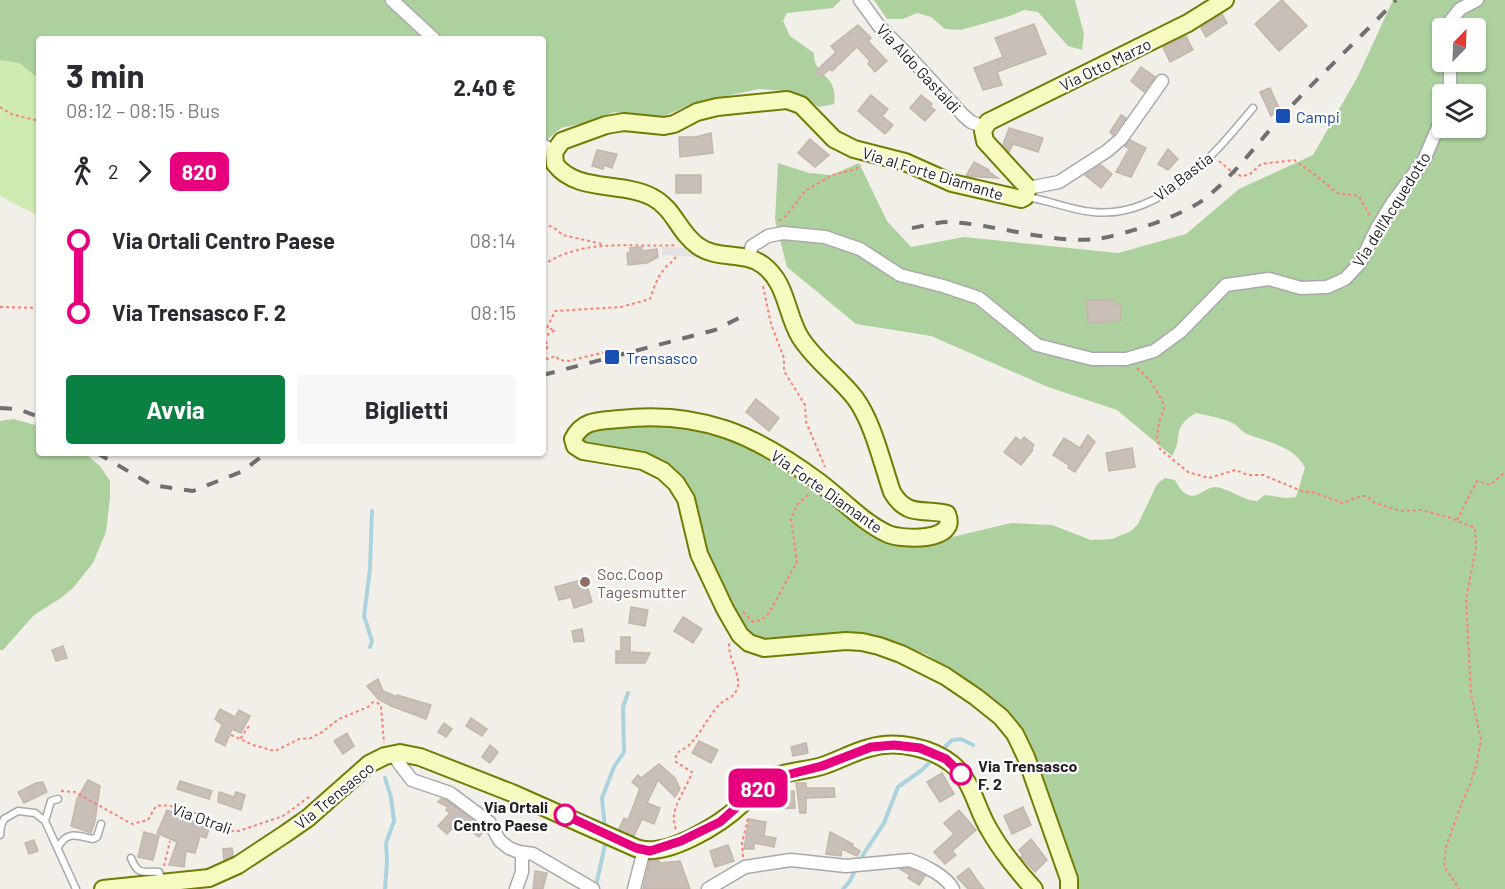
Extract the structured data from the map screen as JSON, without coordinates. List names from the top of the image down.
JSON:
{
  "streets": {
    "main road": [
      "Via Otto Marzo",
      "Via al Forte Diamante",
      "Via Forte Diamante",
      "Via Trensasco"
    ],
    "street": ["Via Aldo Gastaldi", "Via dell'Acquedotto"],
    "lane": ["Via Bastia"],
    "path": ["Via Otrali"]
  },
  "crossings": [
    ["Via Otto Marzo", "Via Aldo Gastaldi"],
    ["Via Otto Marzo", "Via al Forte Diamante"],
    ["Via Aldo Gastaldi", "Via al Forte Diamante"],
    ["Via al Forte Diamante", "Via Bastia"],
    ["Via al Forte Diamante", "Via dell'Acquedotto"],
    ["Via al Forte Diamante", "Via Forte Diamante"],
    ["Via dell'Acquedotto", "Via Forte Diamante"]
  ],
  "places": {
    "transit": ["Campi", "Trensasco"],
    "other": ["Soc.Coop Tagesmutter", "Via Trensasco F. 2", "Via Ortali Centro Paese"]
  },
  "lines": ["bus line 820"],
  "north": "top right",
  "page": {
    "on_map": "820",
    "heading": ["3 min", "08:12 – 08:15 · Bus", "2.40 €"],
    "legs": ["2", "820"],
    "list": [
      {
        "name": "Via Ortali Centro Paese",
        "value": "08:14"
      },
      {
        "name": "Via Trensasco F. 2",
        "value": "08:15"
      }
    ],
    "buttons": ["Avvia", "Biglietti"]
  }
}
